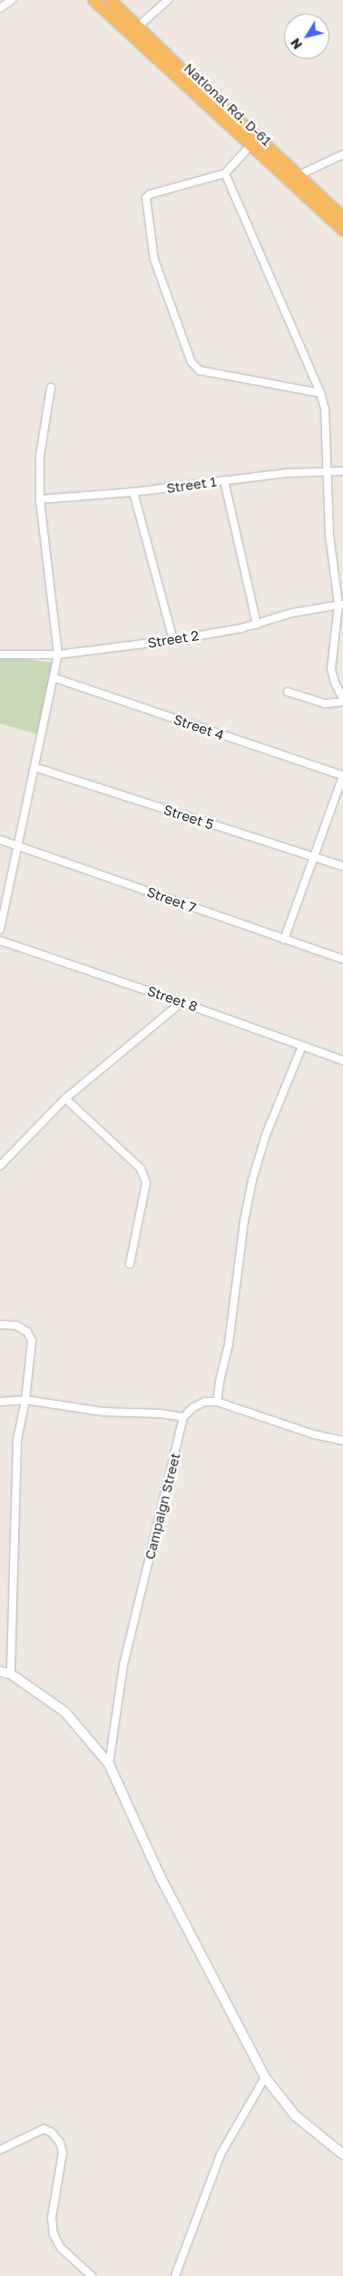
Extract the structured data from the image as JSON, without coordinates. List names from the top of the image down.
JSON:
{
  "streets": {
    "highway": ["National Rd. D-61"],
    "street": [
      "Street 1",
      "Street 2",
      "Street 4",
      "Street 5",
      "Street 7",
      "Street 8",
      "Campaign Street"
    ]
  },
  "north": "bottom left"
}
